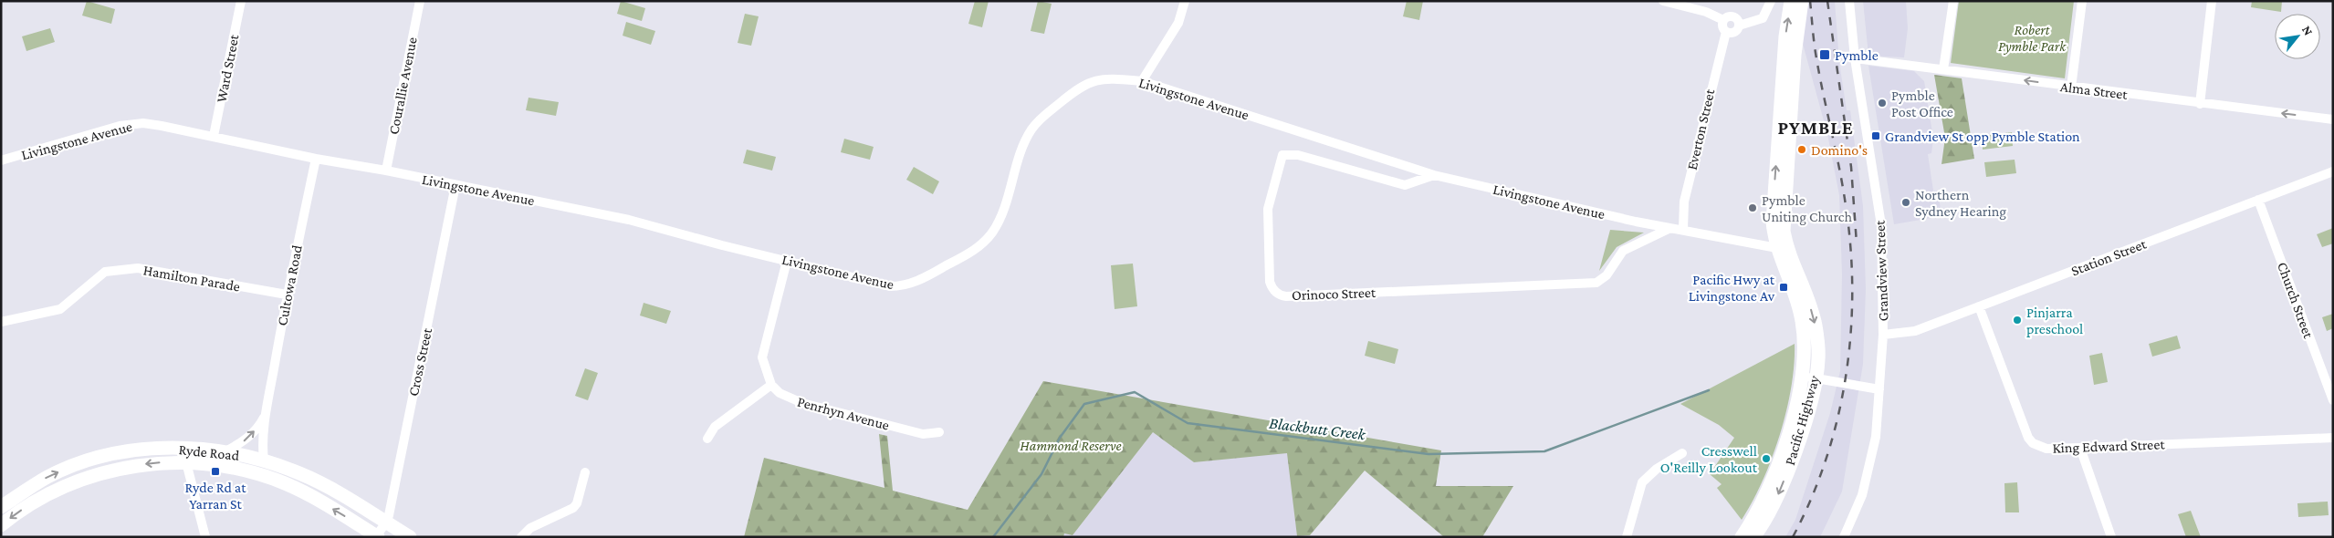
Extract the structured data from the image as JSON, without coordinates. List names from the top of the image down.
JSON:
{
  "streets": {
    "highway": ["Pacific Highway", "Ryde Road"],
    "street": [
      "Ward Street",
      "Courallie Avenue",
      "Alma Street",
      "Livingstone Avenue",
      "Everton Street",
      "Station Street",
      "Grandview Street",
      "Hamilton Parade",
      "Cultowa Road",
      "Orinoco Street",
      "Church Street",
      "Cross Street",
      "Penrhyn Avenue",
      "King Edward Street"
    ]
  },
  "crossings": [
    ["Ward Street", "Livingstone Avenue"],
    ["Courallie Avenue", "Livingstone Avenue"],
    ["Alma Street", "Grandview Street"],
    ["Livingstone Avenue", "Everton Street"],
    ["Livingstone Avenue", "Cultowa Road"],
    ["Livingstone Avenue", "Orinoco Street"],
    ["Livingstone Avenue", "Cross Street"],
    ["Livingstone Avenue", "Pacific Highway"],
    ["Station Street", "Grandview Street"],
    ["Station Street", "Church Street"],
    ["Station Street", "King Edward Street"],
    ["Hamilton Parade", "Cultowa Road"],
    ["Cultowa Road", "Ryde Road"],
    ["Cross Street", "Ryde Road"]
  ],
  "one_way": ["Alma Street"],
  "districts": ["PYMBLE"],
  "water": ["Blackbutt Creek"],
  "parks": ["Robert Pymble Park", "Hammond Reserve"],
  "places": {
    "transit": [
      "Pymble",
      "Grandview St opp Pymble Station",
      "Pacific Hwy at Livingstone Av",
      "Ryde Rd at Yarran St"
    ],
    "other": [
      "Pymble Post Office",
      "Domino's",
      "Northern Sydney Hearing",
      "Pymble Uniting Church",
      "Pinjarra preschool",
      "Cresswell O'Reilly Lookout"
    ]
  },
  "north": "top right"
}
